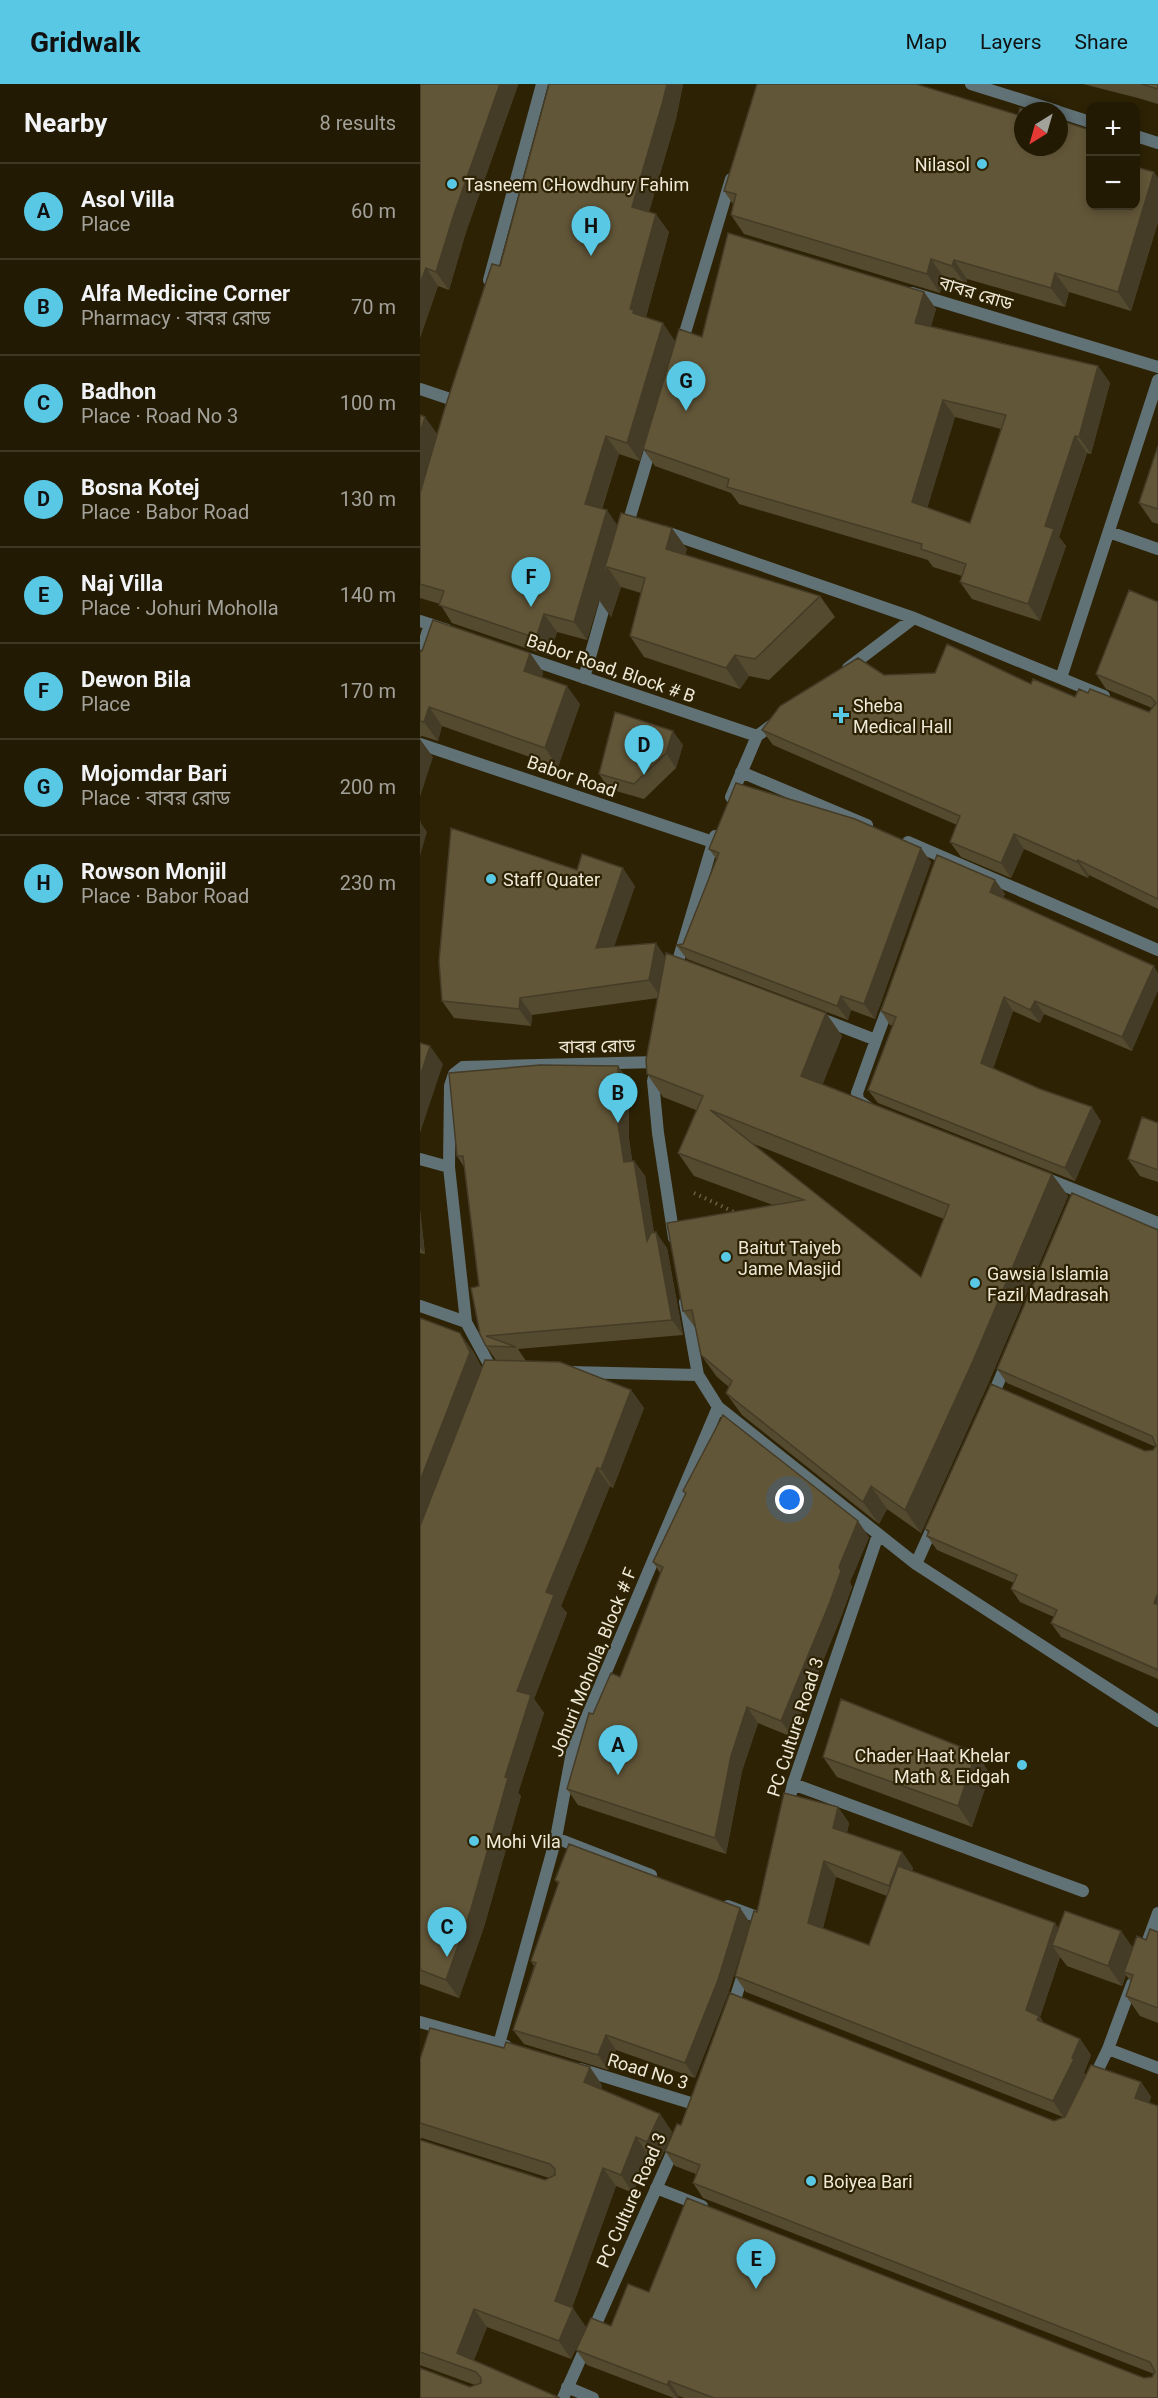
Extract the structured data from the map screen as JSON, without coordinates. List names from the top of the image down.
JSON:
{
  "streets": {
    "street": [
      "বাবর রোড",
      "Babor Road, Block # B",
      "Babor Road",
      "Johuri Moholla, Block # F",
      "PC Culture Road 3",
      "Road No 3"
    ]
  },
  "places": {
    "other": [
      "Nilasol",
      "Tasneem CHowdhury Fahim",
      "Staff Quater",
      "Baitut Taiyeb Jame Masjid",
      "Gawsia Islamia Fazil Madrasah",
      "Chader Haat Khelar Math & Eidgah",
      "Mohi Vila",
      "Boiyea Bari"
    ],
    "health": ["Sheba Medical Hall"]
  },
  "north": "bottom left",
  "page": {
    "header": "Gridwalk",
    "nav": ["Map", "Layers", "Share"],
    "heading": ["Nearby", "8 results"],
    "map_buttons": ["+", "−"],
    "list": [
      {
        "mark": "A",
        "name": "Asol Villa",
        "note": "Place",
        "value": "60 m"
      },
      {
        "mark": "B",
        "name": "Alfa Medicine Corner",
        "note": "Pharmacy · বাবর রোড",
        "value": "70 m"
      },
      {
        "mark": "C",
        "name": "Badhon",
        "note": "Place · Road No 3",
        "value": "100 m"
      },
      {
        "mark": "D",
        "name": "Bosna Kotej",
        "note": "Place · Babor Road",
        "value": "130 m"
      },
      {
        "mark": "E",
        "name": "Naj Villa",
        "note": "Place · Johuri Moholla",
        "value": "140 m"
      },
      {
        "mark": "F",
        "name": "Dewon Bila",
        "note": "Place",
        "value": "170 m"
      },
      {
        "mark": "G",
        "name": "Mojomdar Bari",
        "note": "Place · বাবর রোড",
        "value": "200 m"
      },
      {
        "mark": "H",
        "name": "Rowson Monjil",
        "note": "Place · Babor Road",
        "value": "230 m"
      }
    ],
    "pins": [
      "H",
      "G",
      "F",
      "D",
      "B",
      "A",
      "C",
      "E"
    ]
  }
}
